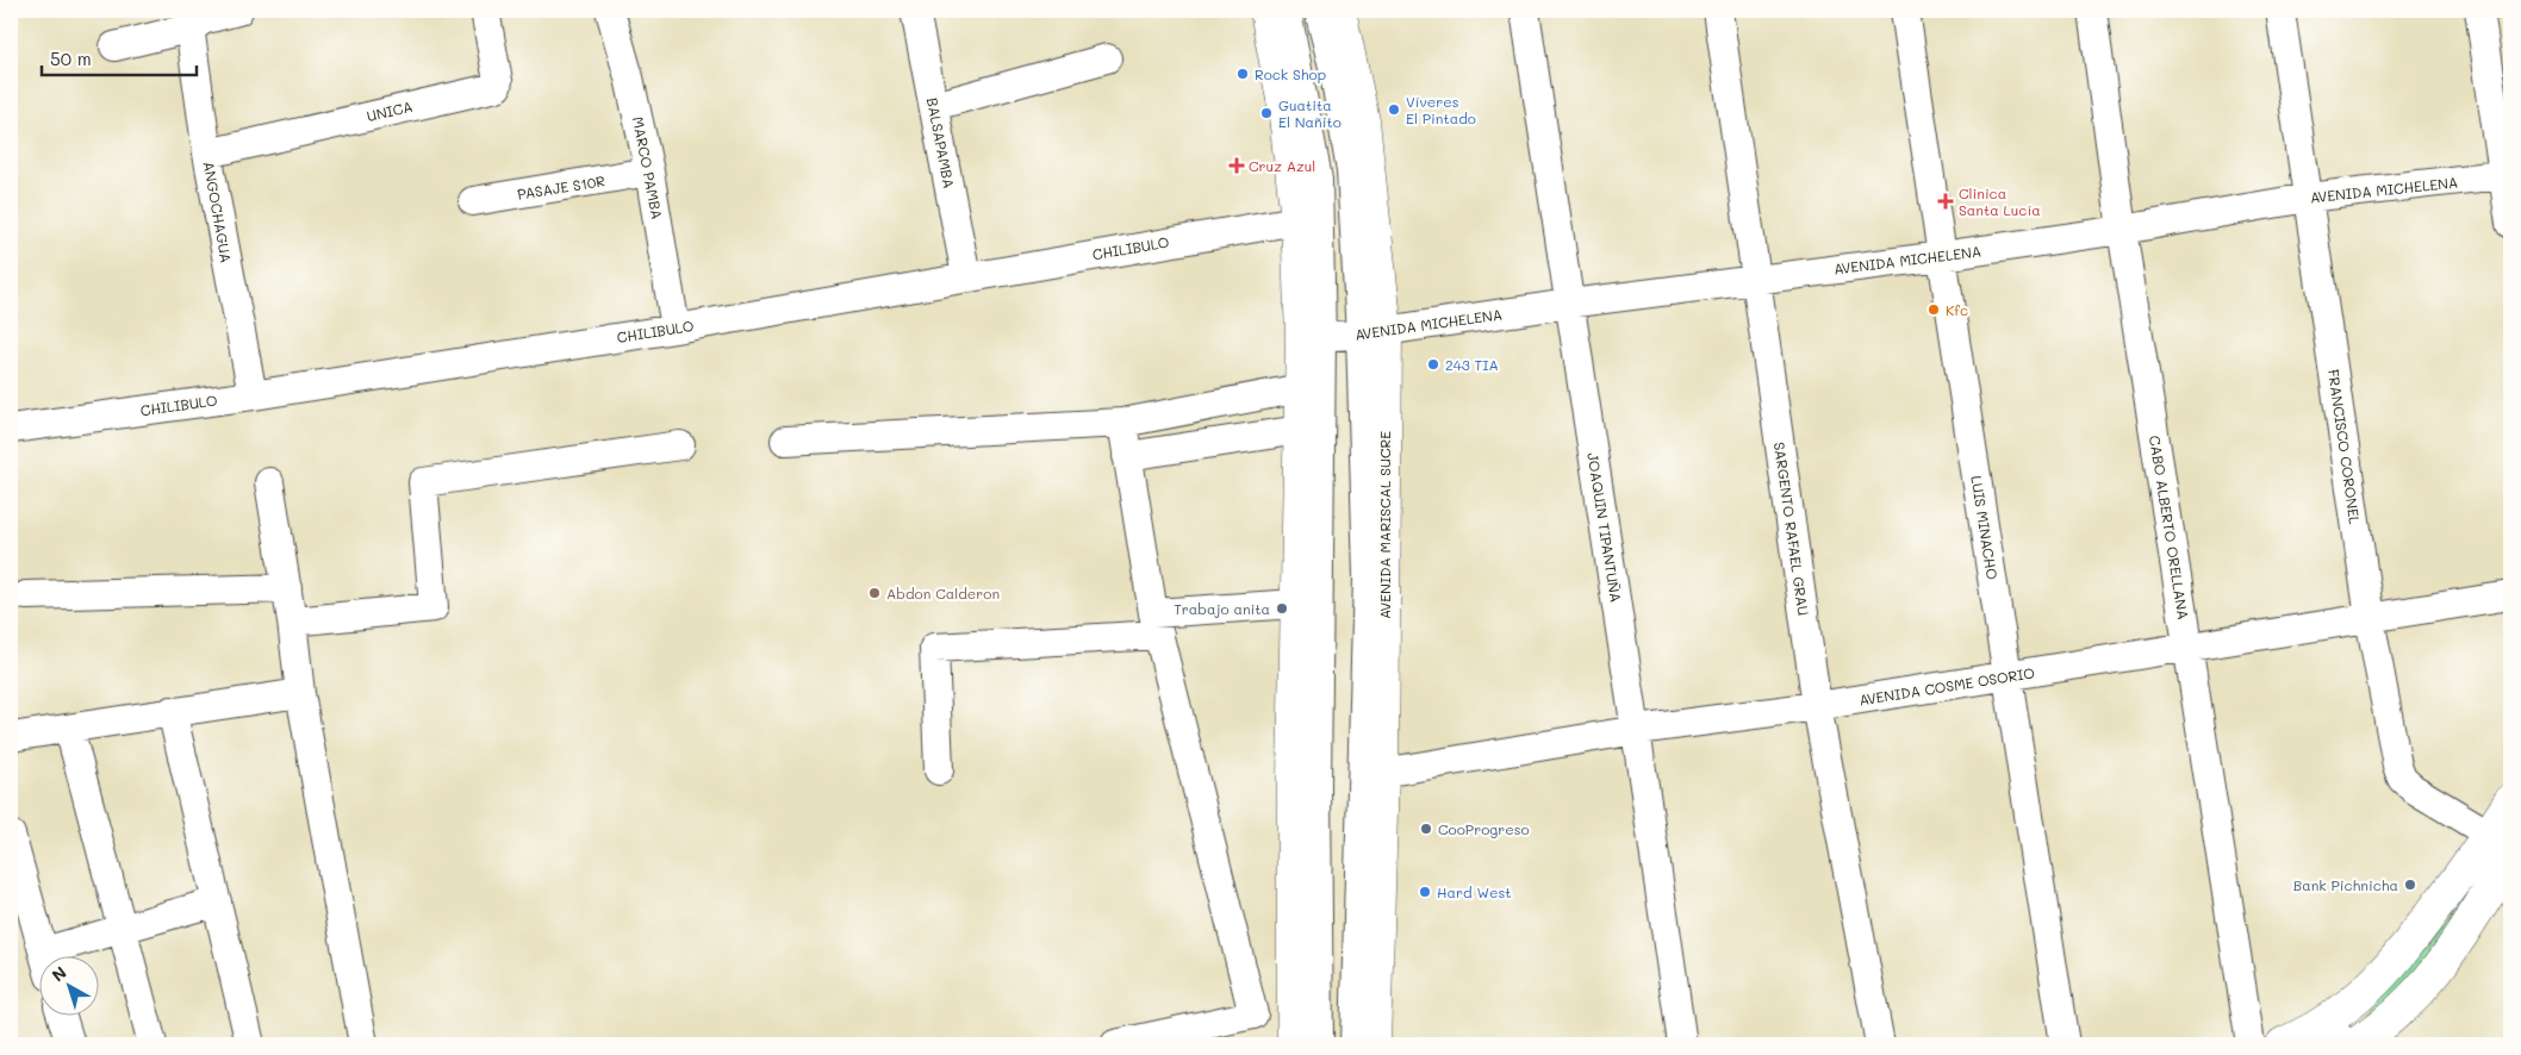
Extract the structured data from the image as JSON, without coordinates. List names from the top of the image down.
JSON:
{
  "streets": {
    "main road": ["AVENIDA MARISCAL SUCRE"],
    "street": [
      "UNICA",
      "BALSAPAMBA",
      "MARCO PAMBA",
      "PASAJE S10R",
      "AVENIDA MICHELENA",
      "ANGOCHAGUA",
      "CHILIBULO",
      "FRANCISCO CORONEL",
      "JOAQUIN TIPANTUÑA",
      "LUIS MINACHO",
      "CABO ALBERTO ORELLANA",
      "SARGENTO RAFAEL GRAU",
      "AVENIDA COSME OSORIO"
    ]
  },
  "crossings": [
    ["UNICA", "ANGOCHAGUA"],
    ["BALSAPAMBA", "CHILIBULO"],
    ["MARCO PAMBA", "PASAJE S10R"],
    ["MARCO PAMBA", "CHILIBULO"],
    ["AVENIDA MICHELENA", "FRANCISCO CORONEL"],
    ["AVENIDA MICHELENA", "AVENIDA MARISCAL SUCRE"],
    ["AVENIDA MICHELENA", "JOAQUIN TIPANTUÑA"],
    ["AVENIDA MICHELENA", "LUIS MINACHO"],
    ["AVENIDA MICHELENA", "CABO ALBERTO ORELLANA"],
    ["AVENIDA MICHELENA", "SARGENTO RAFAEL GRAU"],
    ["ANGOCHAGUA", "CHILIBULO"],
    ["FRANCISCO CORONEL", "AVENIDA COSME OSORIO"],
    ["AVENIDA MARISCAL SUCRE", "AVENIDA COSME OSORIO"],
    ["JOAQUIN TIPANTUÑA", "AVENIDA COSME OSORIO"],
    ["LUIS MINACHO", "AVENIDA COSME OSORIO"],
    ["CABO ALBERTO ORELLANA", "AVENIDA COSME OSORIO"],
    ["SARGENTO RAFAEL GRAU", "AVENIDA COSME OSORIO"]
  ],
  "places": {
    "other": [
      "Rock Shop",
      "Víveres El Pintado",
      "Guatita El Nañito",
      "Kfc",
      "243 TIA",
      "Abdon Calderon",
      "Trabajo anita",
      "CooProgreso",
      "Bank Pichnicha",
      "Hard West"
    ],
    "health": ["Cruz Azul", "Clinica Santa Lucía"]
  },
  "scale_bar": "50 m",
  "north": "top left"
}
